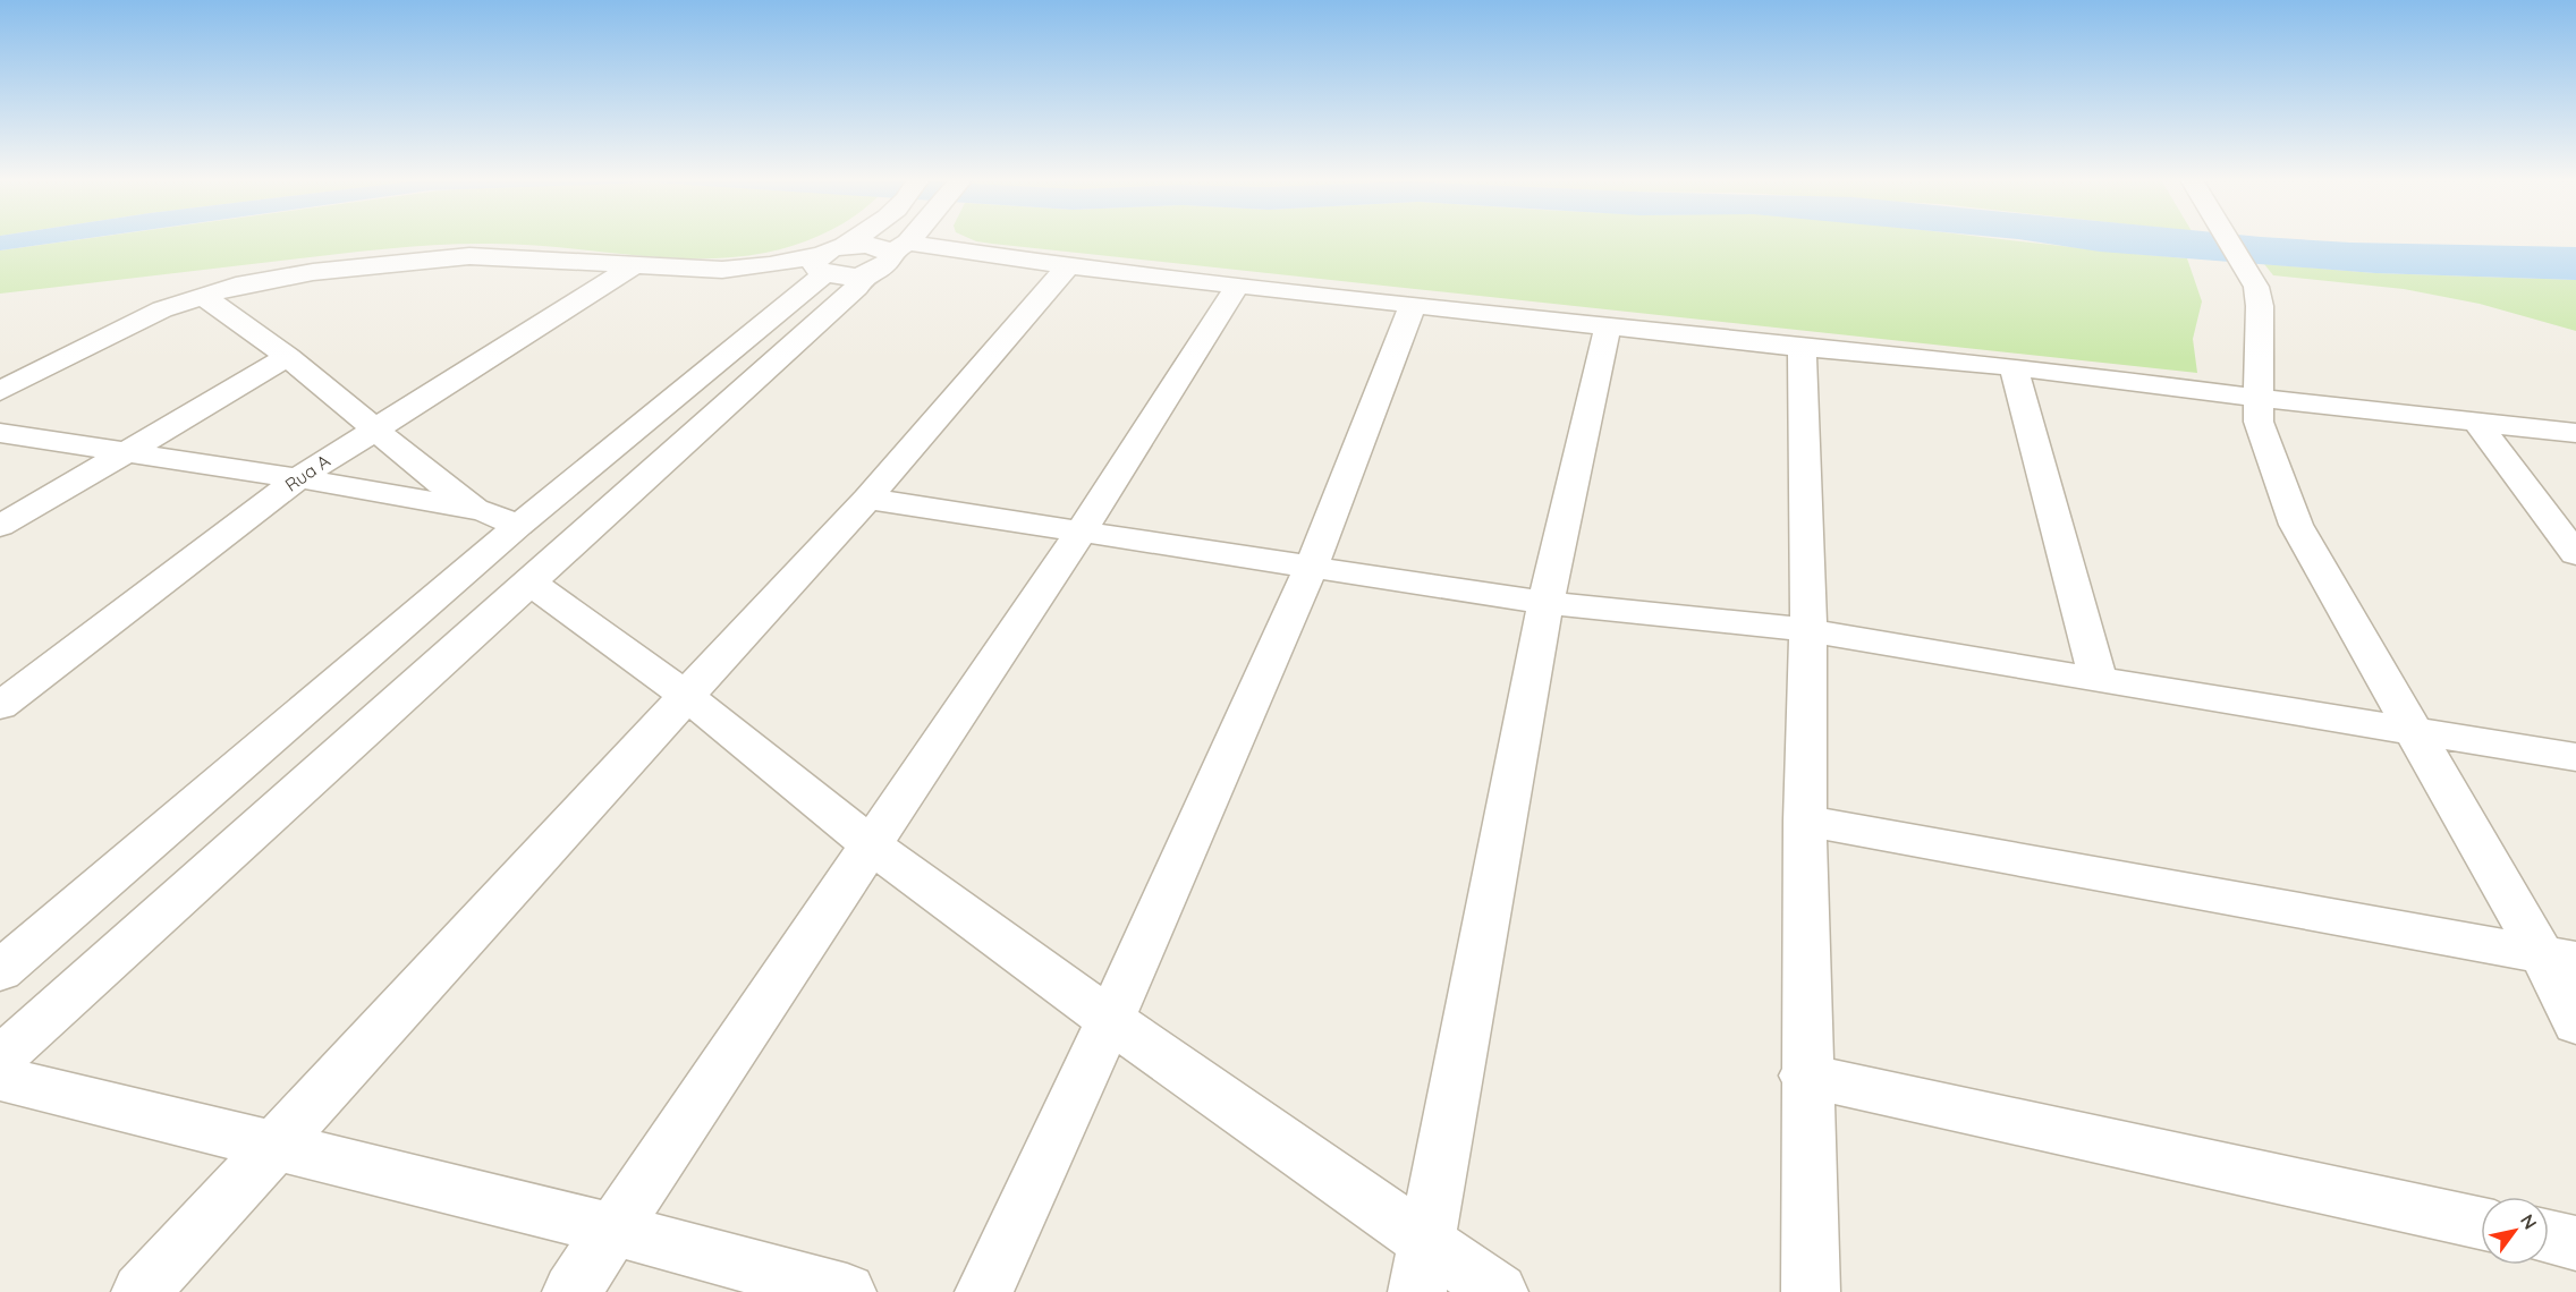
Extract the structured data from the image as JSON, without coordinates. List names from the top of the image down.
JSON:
{
  "streets": {
    "street": ["Rua A"]
  },
  "north": "top right"
}
